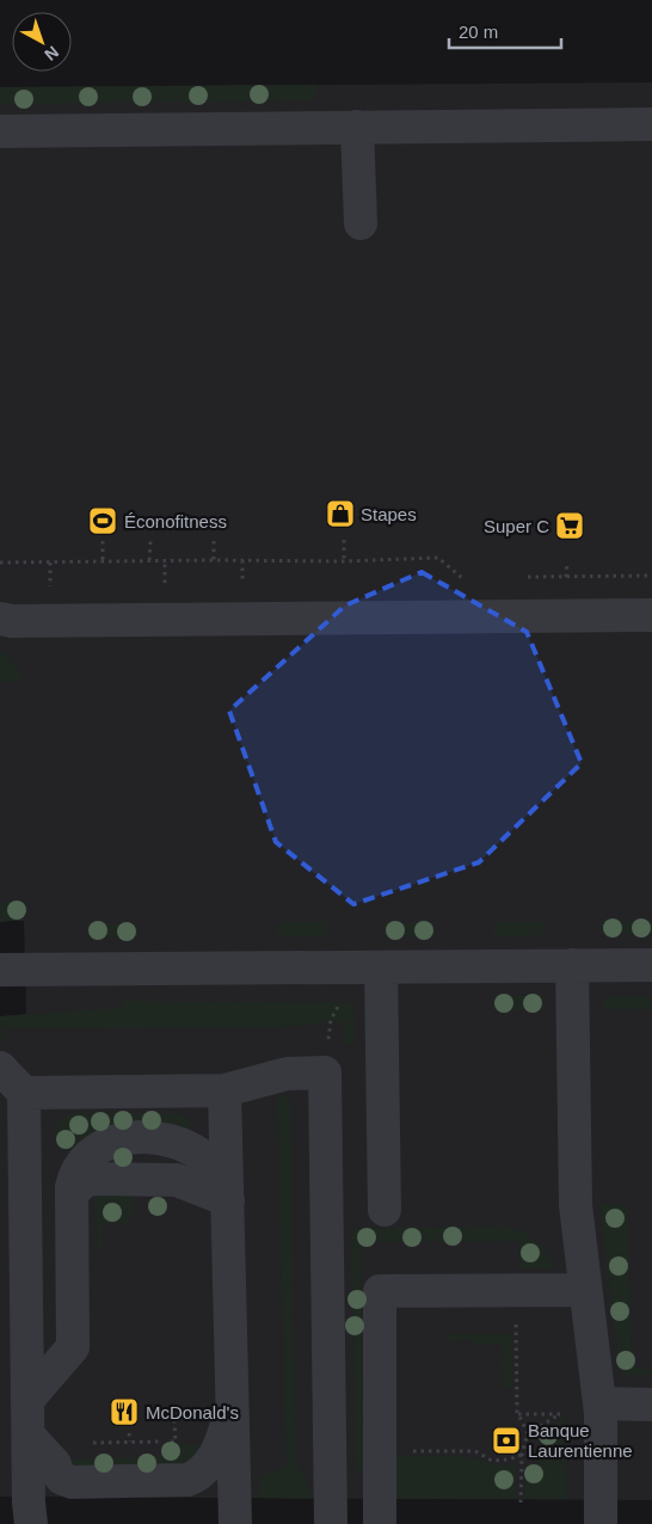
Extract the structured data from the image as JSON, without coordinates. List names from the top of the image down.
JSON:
{
  "places": {
    "shop": ["Stapes"],
    "sports": ["Éconofitness"],
    "supermarket": ["Super C"],
    "restaurant": ["McDonald's"],
    "bank": ["Banque Laurentienne"]
  },
  "scale_bar": "20 m",
  "north": "bottom right"
}
